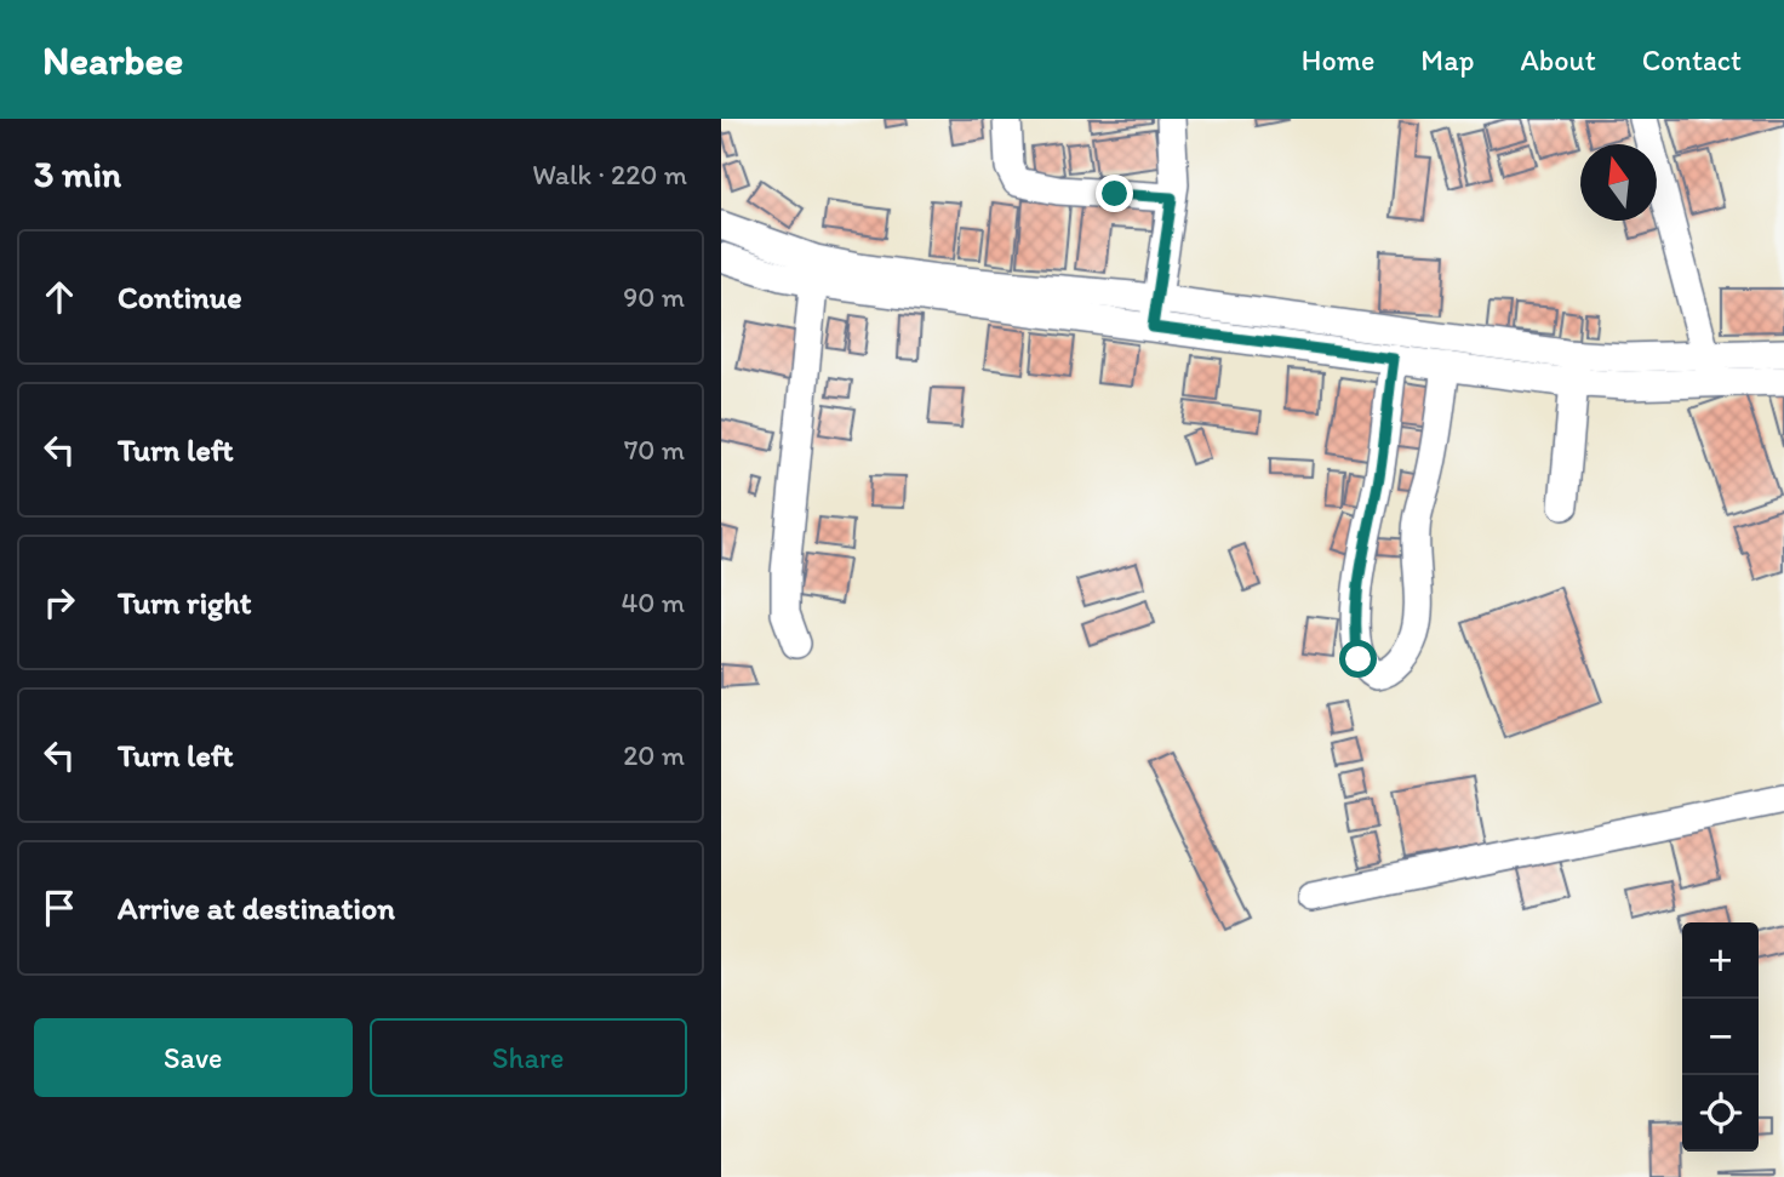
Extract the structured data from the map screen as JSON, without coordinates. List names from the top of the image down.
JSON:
{
  "north": "top",
  "page": {
    "header": "Nearbee",
    "nav": [
      "Home",
      "Map",
      "About",
      "Contact"
    ],
    "heading": ["3 min", "Walk · 220 m"],
    "list": [
      ["Continue", "90 m"],
      ["Turn left", "70 m"],
      ["Turn right", "40 m"],
      ["Turn left", "20 m"],
      "Arrive at destination"
    ],
    "map_buttons": ["+", "−"],
    "buttons": ["Save", "Share"]
  }
}
